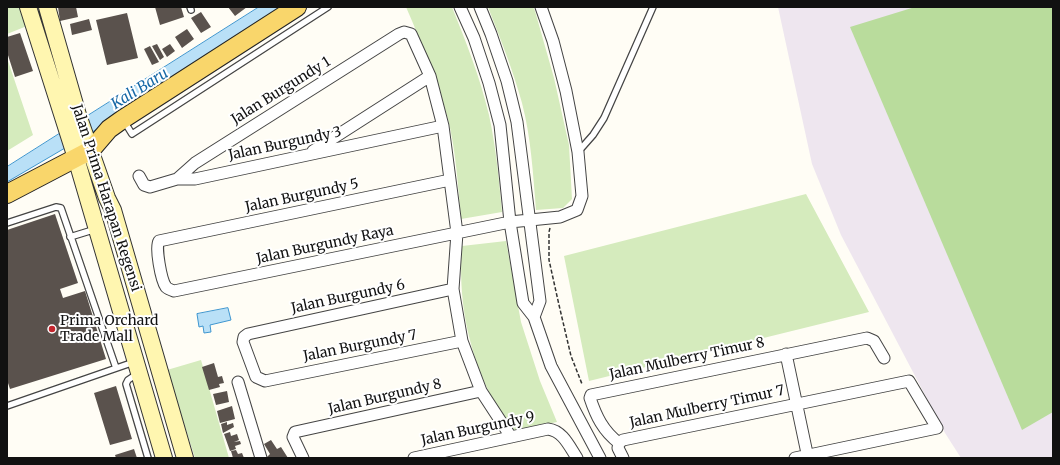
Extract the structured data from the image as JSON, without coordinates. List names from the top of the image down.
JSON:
{
  "streets": {
    "street": [
      "Jalan Burgundy 1",
      "Jalan Burgundy 3",
      "Jalan Burgundy 5",
      "Jalan Prima Harapan Regensi",
      "Jalan Burgundy Raya",
      "Jalan Burgundy 6",
      "Jalan Burgundy 7",
      "Jalan Mulberry Timur 8",
      "Jalan Burgundy 8",
      "Jalan Mulberry Timur 7",
      "Jalan Burgundy 9"
    ]
  },
  "crossings": [
    ["Jalan Burgundy 1", "Jalan Burgundy 3"],
    ["Jalan Burgundy 5", "Jalan Burgundy Raya"],
    ["Jalan Burgundy 6", "Jalan Burgundy 7"],
    ["Jalan Mulberry Timur 8", "Jalan Mulberry Timur 7"]
  ],
  "water": ["Kali Baru"],
  "places": ["Prima Orchard Trade Mall"]
}
